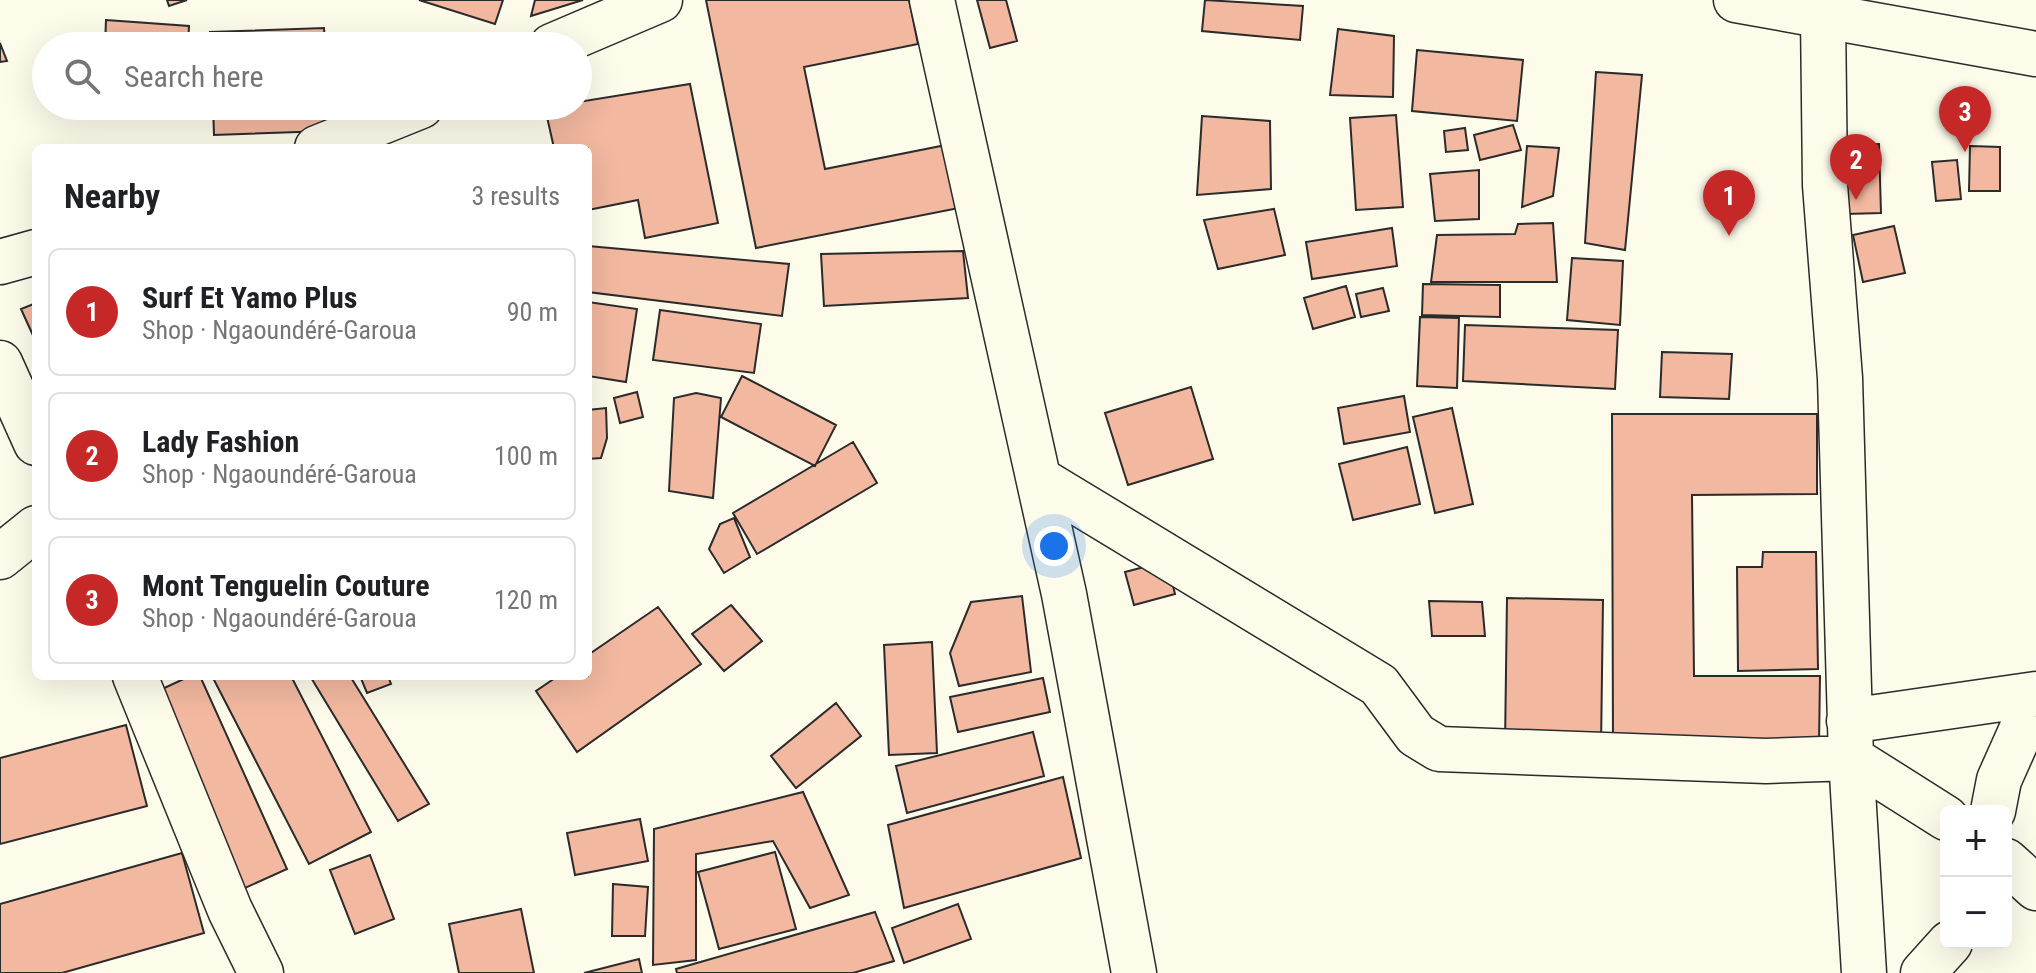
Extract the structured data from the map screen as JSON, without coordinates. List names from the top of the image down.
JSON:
{
  "page": {
    "search": "Search here",
    "pins": ["3", "2", "1"],
    "heading": ["Nearby", "3 results"],
    "list": [
      {
        "mark": "1",
        "name": "Surf Et Yamo Plus",
        "note": "Shop · Ngaoundéré-Garoua",
        "value": "90 m"
      },
      {
        "mark": "2",
        "name": "Lady Fashion",
        "note": "Shop · Ngaoundéré-Garoua",
        "value": "100 m"
      },
      {
        "mark": "3",
        "name": "Mont Tenguelin Couture",
        "note": "Shop · Ngaoundéré-Garoua",
        "value": "120 m"
      }
    ],
    "map_buttons": ["+", "−"]
  }
}
